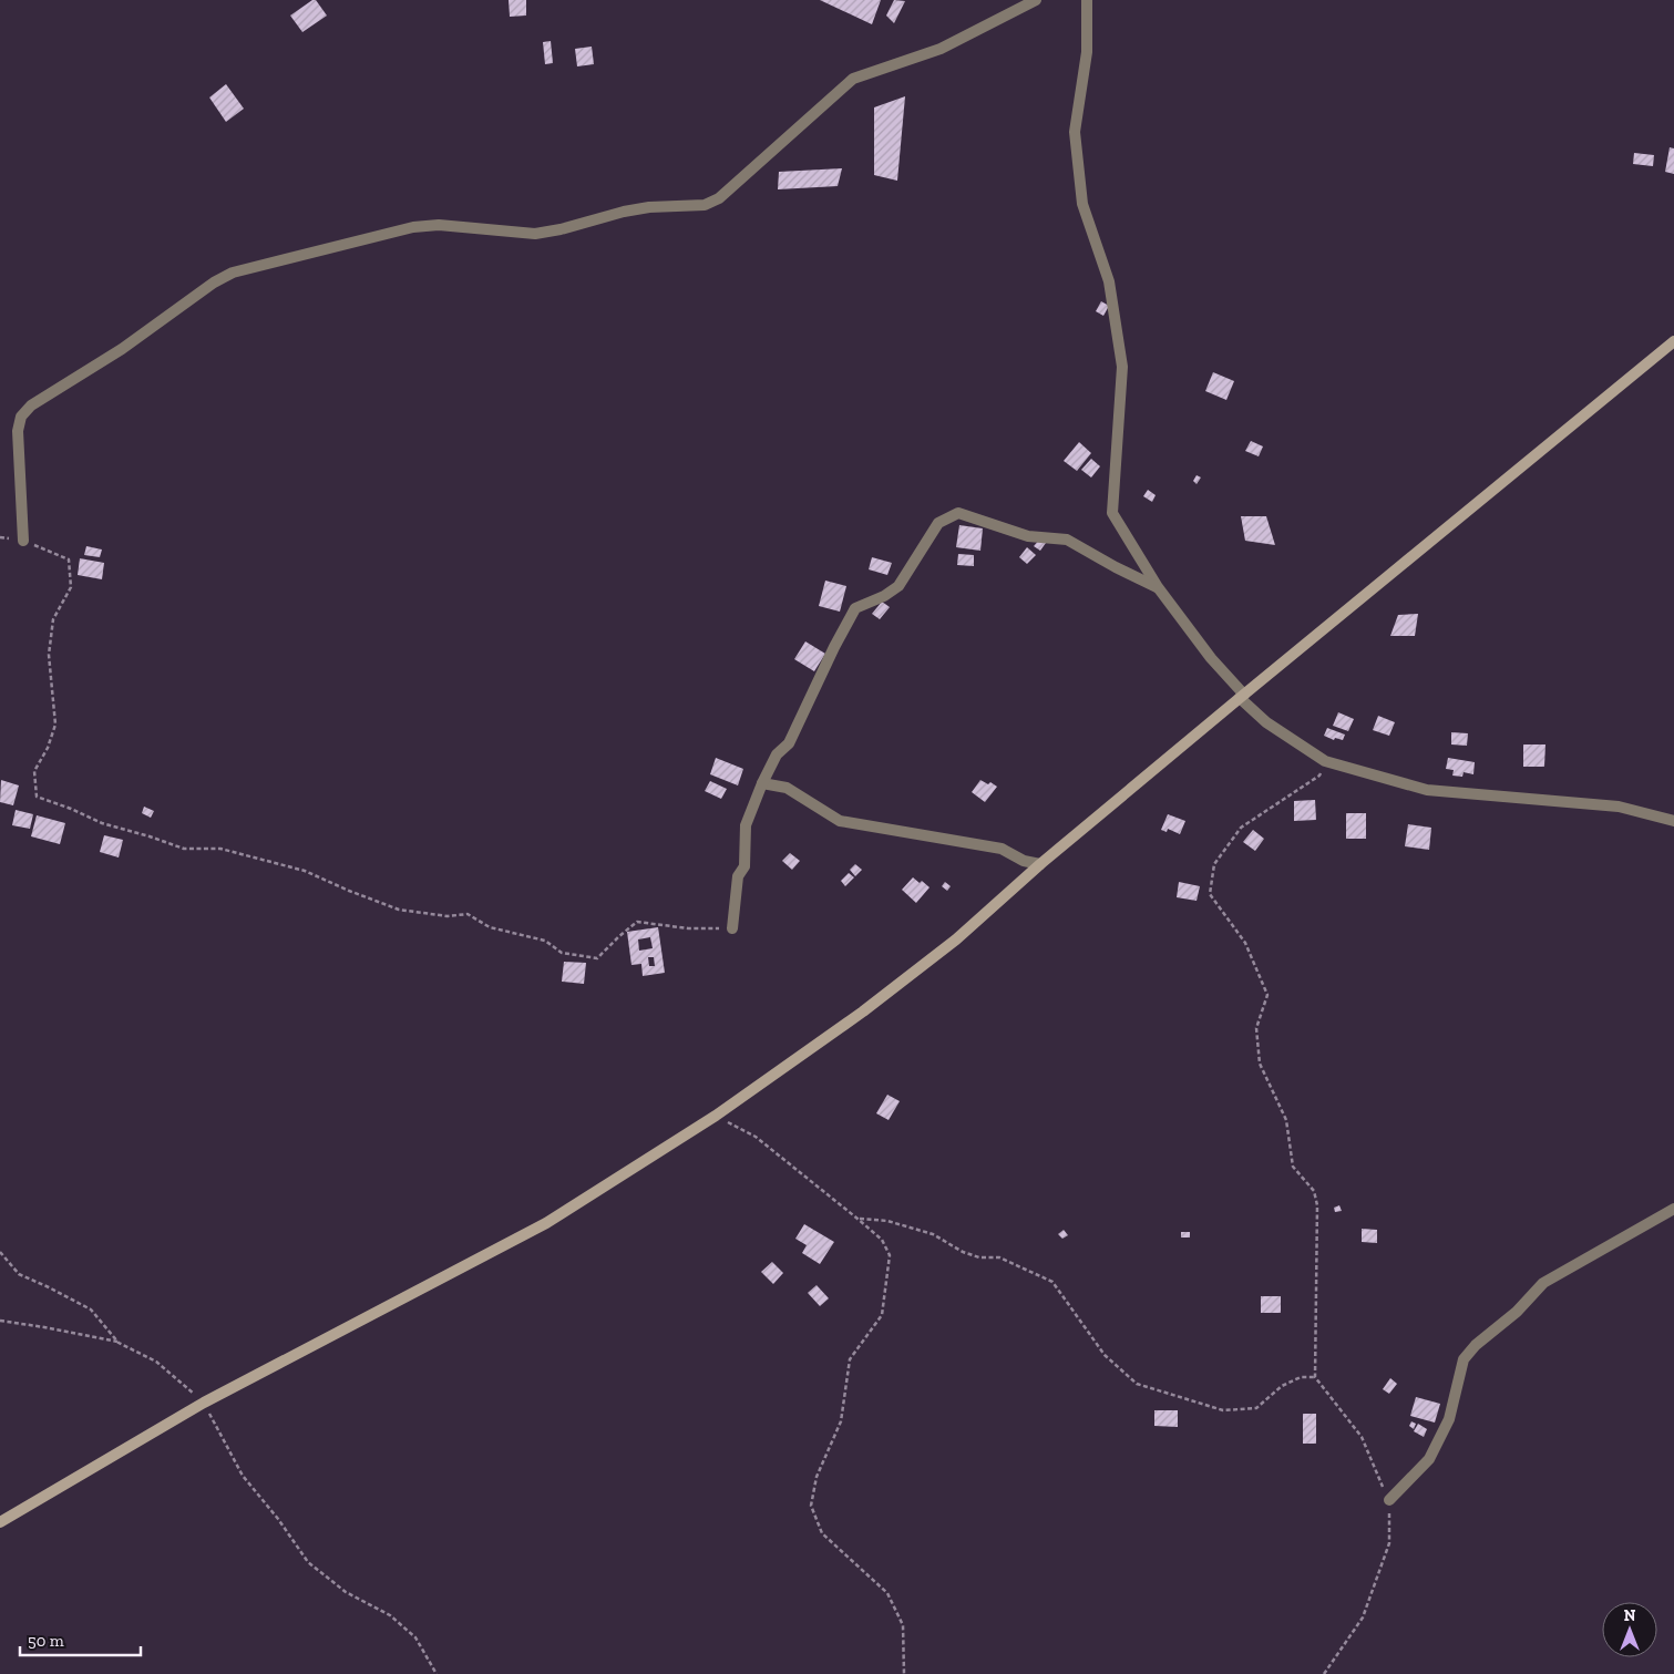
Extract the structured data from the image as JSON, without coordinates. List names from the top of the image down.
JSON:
{
  "scale_bar": "50 m",
  "north": "top"
}
